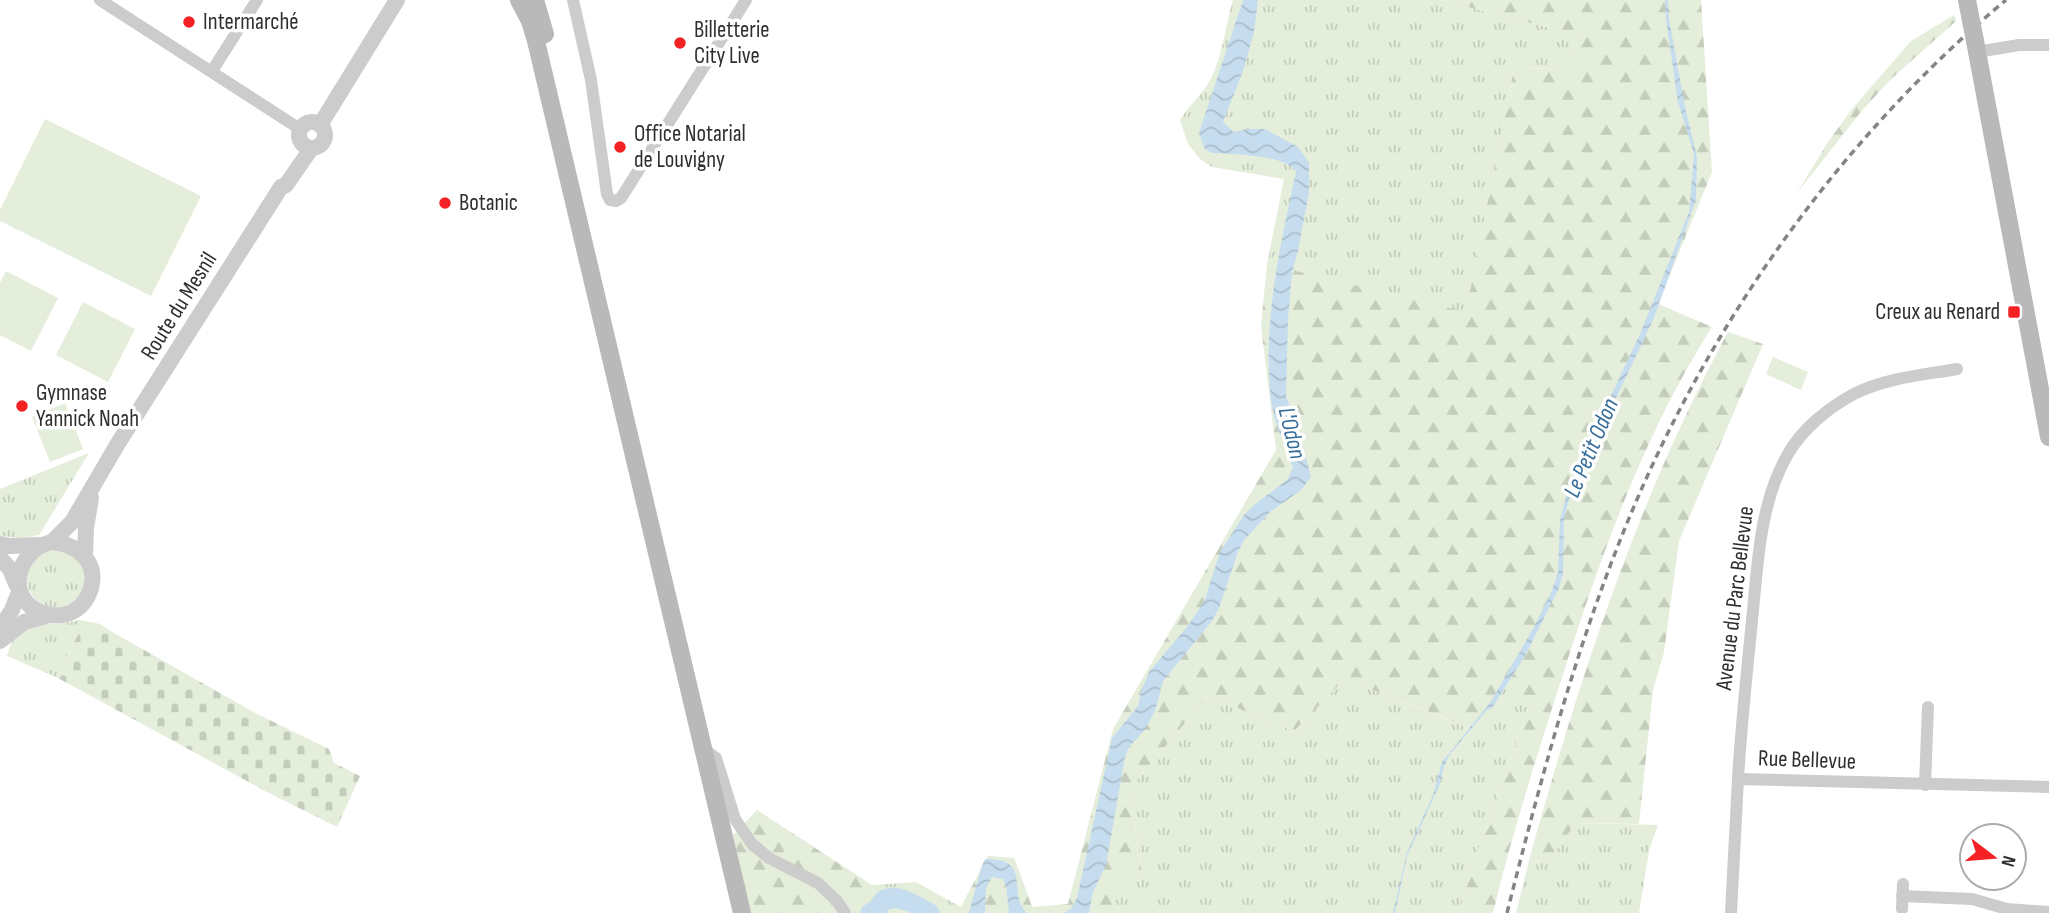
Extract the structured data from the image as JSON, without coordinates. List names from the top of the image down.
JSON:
{
  "streets": {
    "street": ["Route du Mesnil", "Avenue du Parc Bellevue", "Rue Bellevue"]
  },
  "crossings": [
    ["Avenue du Parc Bellevue", "Rue Bellevue"]
  ],
  "water": ["L'Odon", "Le Petit Odon"],
  "places": {
    "other": [
      "Intermarché",
      "Billetterie City Live",
      "Office Notarial de Louvigny",
      "Botanic",
      "Gymnase Yannick Noah"
    ],
    "transit": ["Creux au Renard"]
  },
  "north": "right"
}
